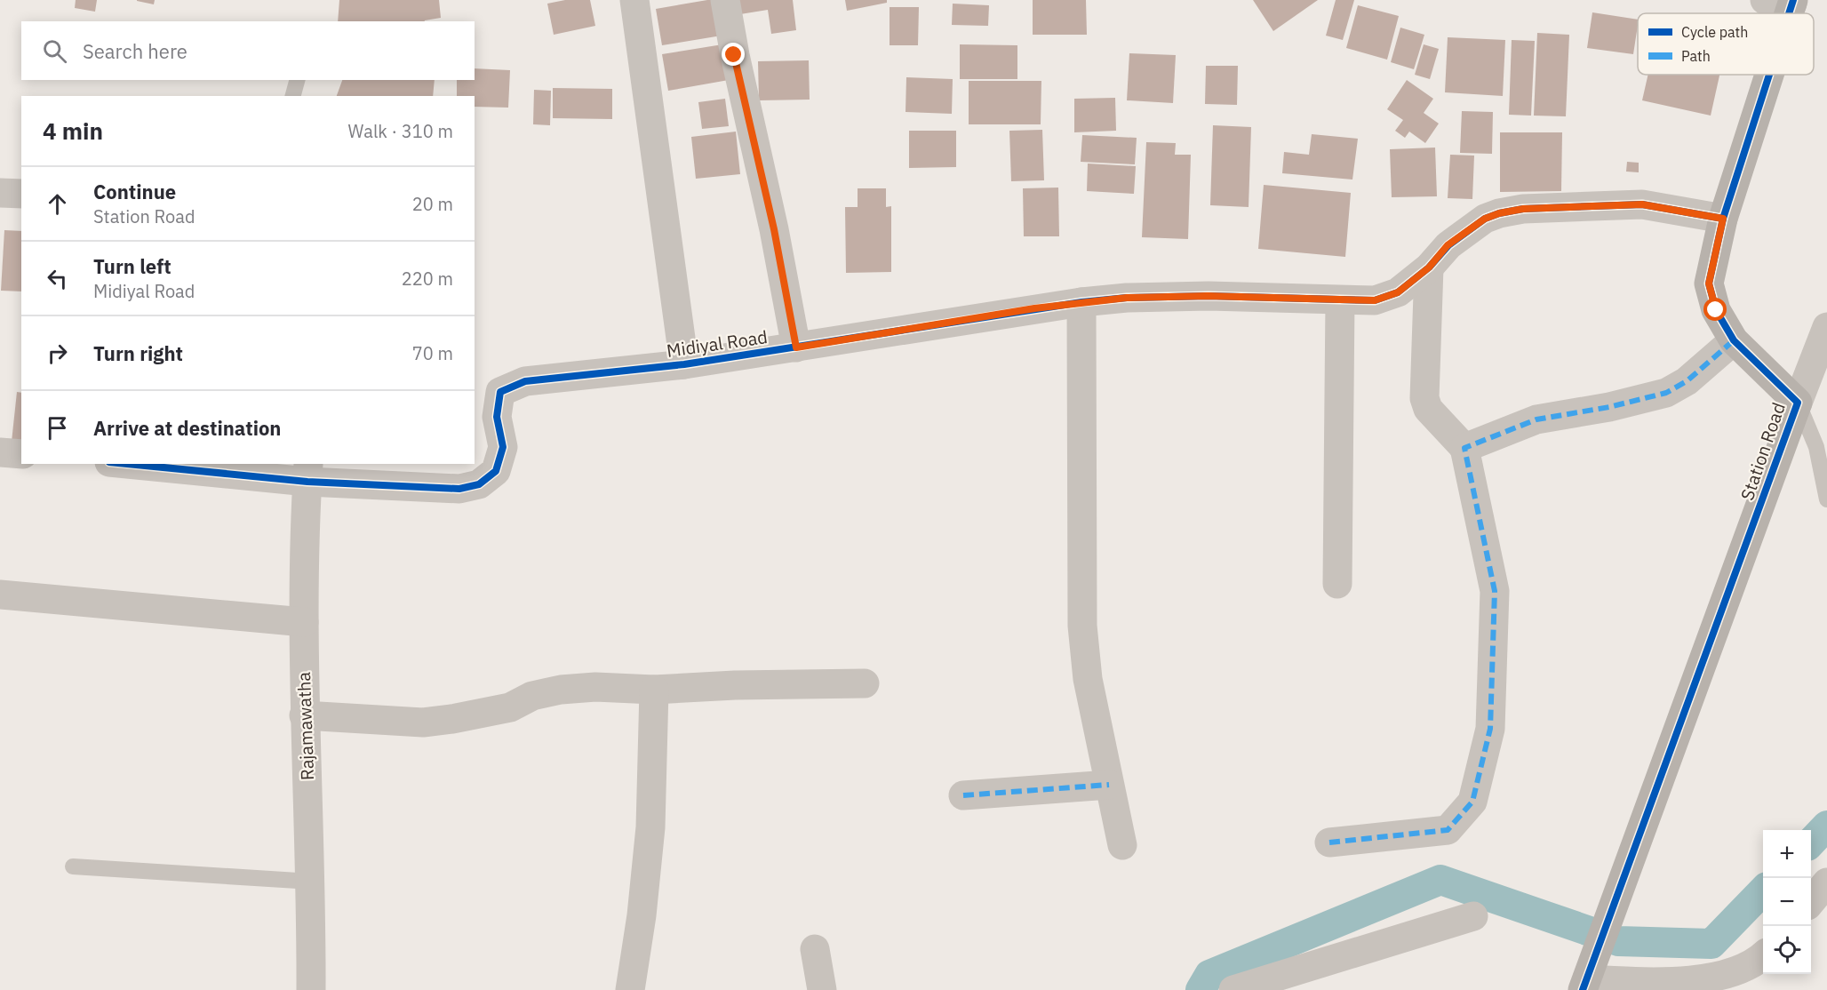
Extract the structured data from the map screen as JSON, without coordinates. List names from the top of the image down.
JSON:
{
  "streets": {
    "street": ["Midiyal Road", "Station Road", "Rajamawatha"]
  },
  "crossings": [
    ["Midiyal Road", "Station Road"],
    ["Midiyal Road", "Rajamawatha"]
  ],
  "legend": ["Cycle path", "Path"],
  "page": {
    "search": "Search here",
    "heading": ["4 min", "Walk · 310 m"],
    "list": [
      ["Continue", "Station Road", "20 m"],
      ["Turn left", "Midiyal Road", "220 m"],
      ["Turn right", "70 m"],
      "Arrive at destination"
    ],
    "map_buttons": ["+", "−"]
  }
}
